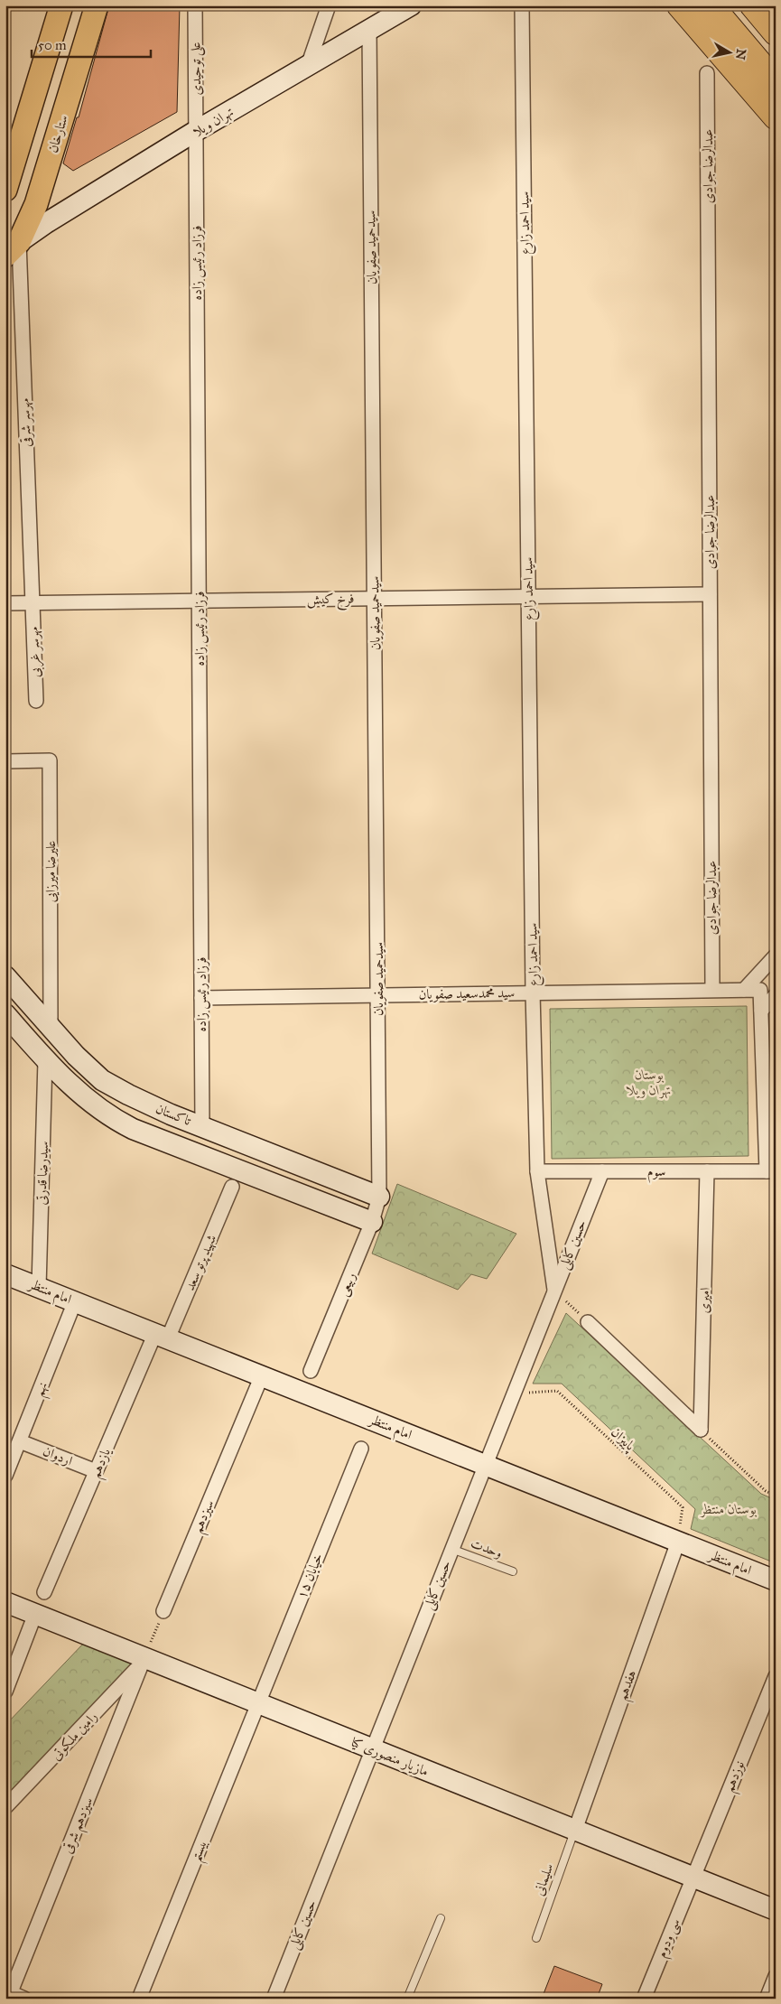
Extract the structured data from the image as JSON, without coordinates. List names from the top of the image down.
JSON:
{
  "streets": {
    "main road": ["ستارخان"],
    "street": [
      "علی توحیدی",
      "تهران ویلا",
      "عبدالرضا جوادی",
      "سید احمد زارع",
      "سیدحمید صفویان",
      "فرزاد رئیس زاده",
      "مهرسر شرقی",
      "فرخ کیش",
      "مهرسر غربی",
      "علیرضا میرزایی",
      "سید محمدسعید صفویان",
      "تاکستان",
      "سوم",
      "سیدرضا قدرتی",
      "حسین کابلی",
      "شهید پرتو سعد",
      "ربیعی",
      "امام منتظر",
      "امیری",
      "نهم",
      "اردوان",
      "یازدهم",
      "سیزدهم",
      "خیابان ۱۵",
      "هفدهم",
      "رامین ملکوتی",
      "مازیار منصوری کیا",
      "نوزدهم",
      "سیزدهم شرقی",
      "بیستم",
      "سی ودوم"
    ],
    "lane": ["وحدت", "سلیمانی"],
    "path": ["پاییزان"]
  },
  "crossings": [
    ["علی توحیدی", "تهران ویلا"],
    ["علی توحیدی", "فرزاد رئیس زاده"],
    ["تهران ویلا", "ستارخان"],
    ["تهران ویلا", "سیدحمید صفویان"],
    ["تهران ویلا", "فرزاد رئیس زاده"],
    ["تهران ویلا", "مهرسر شرقی"],
    ["ستارخان", "مهرسر شرقی"],
    ["عبدالرضا جوادی", "فرخ کیش"],
    ["عبدالرضا جوادی", "سید محمدسعید صفویان"],
    ["سید احمد زارع", "فرخ کیش"],
    ["سید احمد زارع", "سید محمدسعید صفویان"],
    ["سید احمد زارع", "سوم"],
    ["سید احمد زارع", "حسین کابلی"],
    ["سیدحمید صفویان", "فرخ کیش"],
    ["سیدحمید صفویان", "سید محمدسعید صفویان"],
    ["سیدحمید صفویان", "تاکستان"],
    ["سیدحمید صفویان", "ربیعی"],
    ["فرزاد رئیس زاده", "فرخ کیش"],
    ["فرزاد رئیس زاده", "سید محمدسعید صفویان"],
    ["فرزاد رئیس زاده", "تاکستان"],
    ["مهرسر شرقی", "فرخ کیش"],
    ["مهرسر شرقی", "مهرسر غربی"],
    ["فرخ کیش", "مهرسر غربی"],
    ["علیرضا میرزایی", "تاکستان"],
    ["تاکستان", "سیدرضا قدرتی"],
    ["تاکستان", "ربیعی"],
    ["سوم", "حسین کابلی"],
    ["سوم", "امیری"],
    ["سیدرضا قدرتی", "امام منتظر"],
    ["حسین کابلی", "امام منتظر"],
    ["حسین کابلی", "پاییزان"],
    ["حسین کابلی", "وحدت"],
    ["حسین کابلی", "مازیار منصوری کیا"],
    ["شهید پرتو سعد", "امام منتظر"],
    ["شهید پرتو سعد", "یازدهم"],
    ["امام منتظر", "نهم"],
    ["امام منتظر", "پاییزان"],
    ["امام منتظر", "یازدهم"],
    ["امام منتظر", "سیزدهم"],
    ["امام منتظر", "هفدهم"],
    ["نهم", "اردوان"],
    ["پاییزان", "هفدهم"],
    ["اردوان", "یازدهم"],
    ["خیابان ۱۵", "مازیار منصوری کیا"],
    ["خیابان ۱۵", "بیستم"],
    ["هفدهم", "مازیار منصوری کیا"],
    ["هفدهم", "سلیمانی"],
    ["رامین ملکوتی", "مازیار منصوری کیا"],
    ["رامین ملکوتی", "سیزدهم شرقی"],
    ["مازیار منصوری کیا", "نوزدهم"],
    ["مازیار منصوری کیا", "سیزدهم شرقی"],
    ["مازیار منصوری کیا", "بیستم"],
    ["مازیار منصوری کیا", "سلیمانی"],
    ["مازیار منصوری کیا", "سی ودوم"],
    ["نوزدهم", "سی ودوم"]
  ],
  "parks": ["بوستان تهران ویلا", "بوستان منتظر"],
  "scale_bar": "50 m",
  "north": "right"
}
